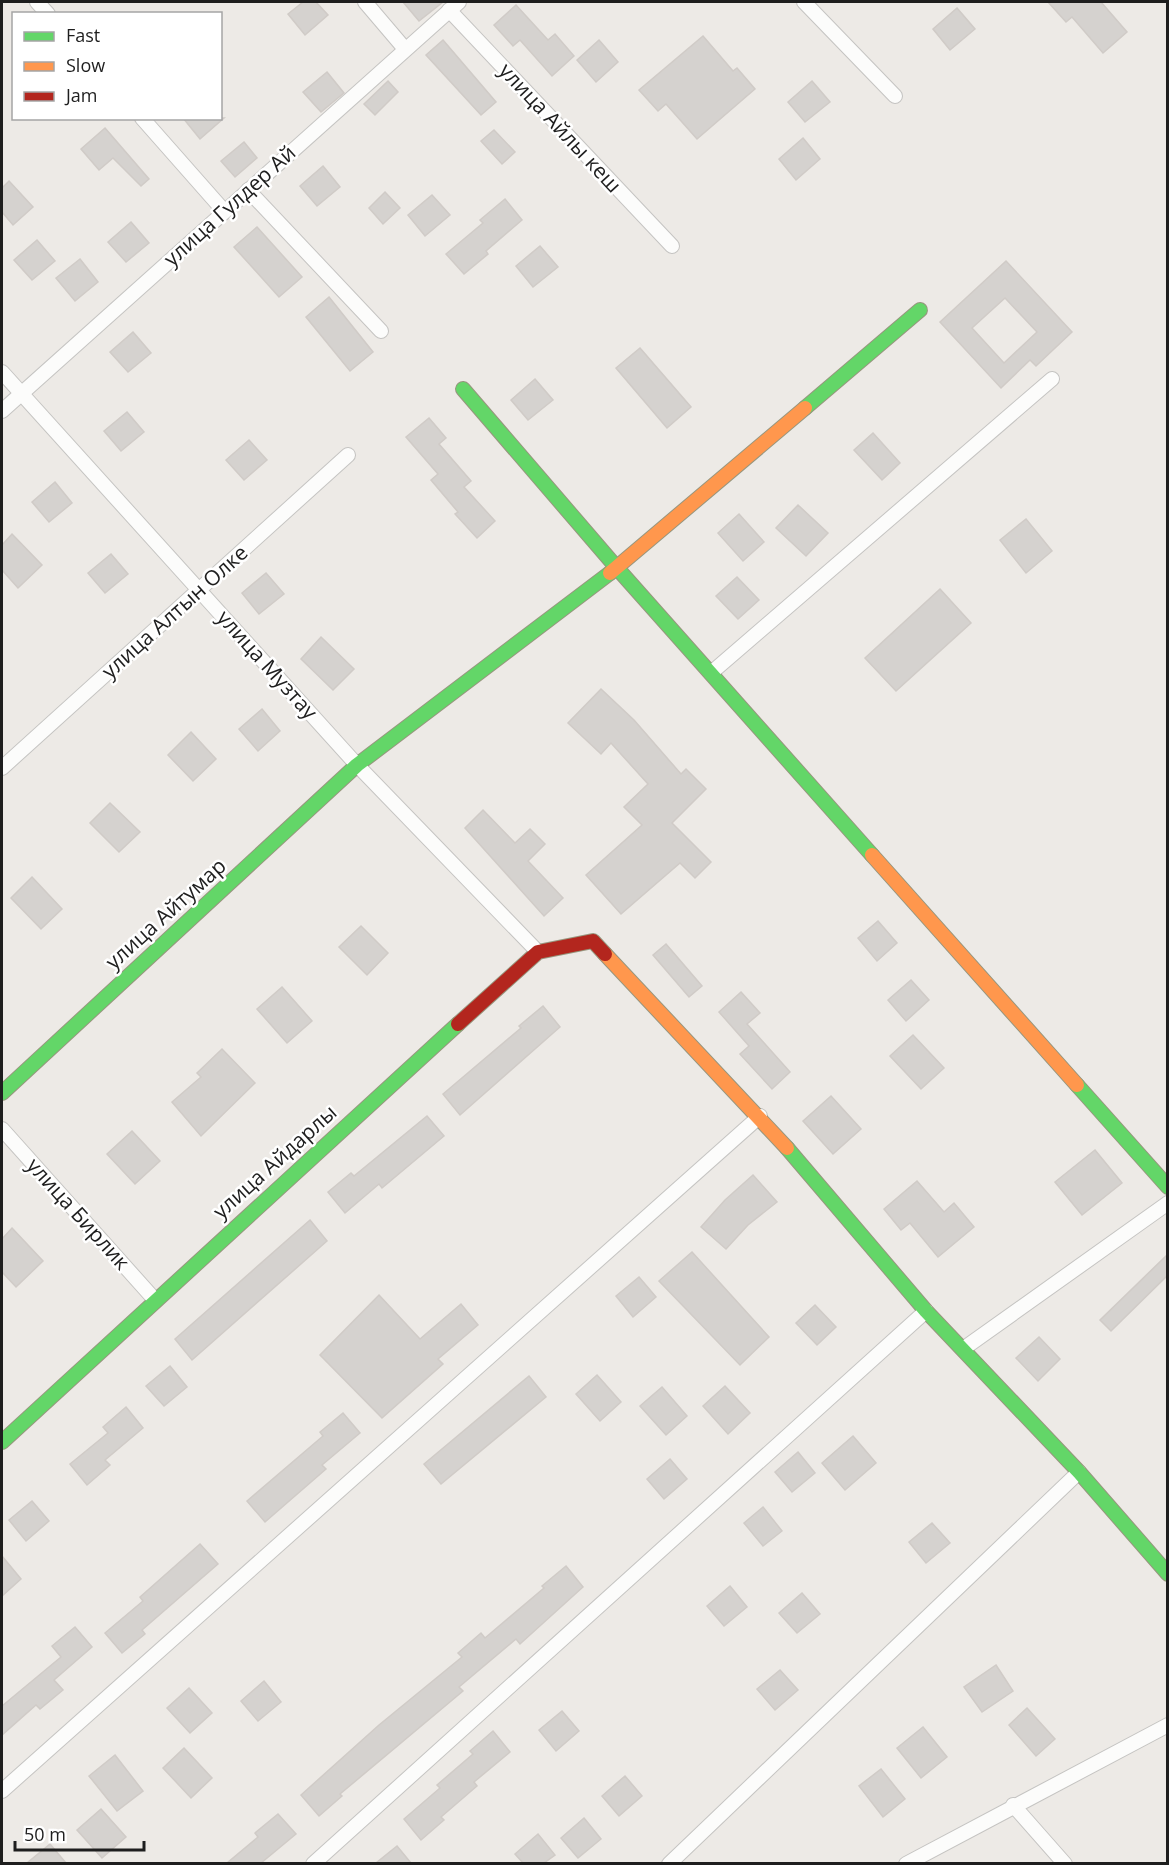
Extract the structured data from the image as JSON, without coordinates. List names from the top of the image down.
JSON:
{
  "streets": {
    "street": [
      "улица Айлы кеш",
      "улица Гулдер Ай",
      "улица Алтын Олке",
      "улица Музтау",
      "улица Айтумар",
      "улица Айдарлы",
      "улица Бирлик"
    ]
  },
  "crossings": [
    ["улица Айлы кеш", "улица Гулдер Ай"],
    ["улица Гулдер Ай", "улица Музтау"],
    ["улица Алтын Олке", "улица Музтау"],
    ["улица Музтау", "улица Айтумар"],
    ["улица Музтау", "улица Айдарлы"],
    ["улица Айдарлы", "улица Бирлик"]
  ],
  "legend": ["Fast", "Slow", "Jam"],
  "scale_bar": "50 m"
}
